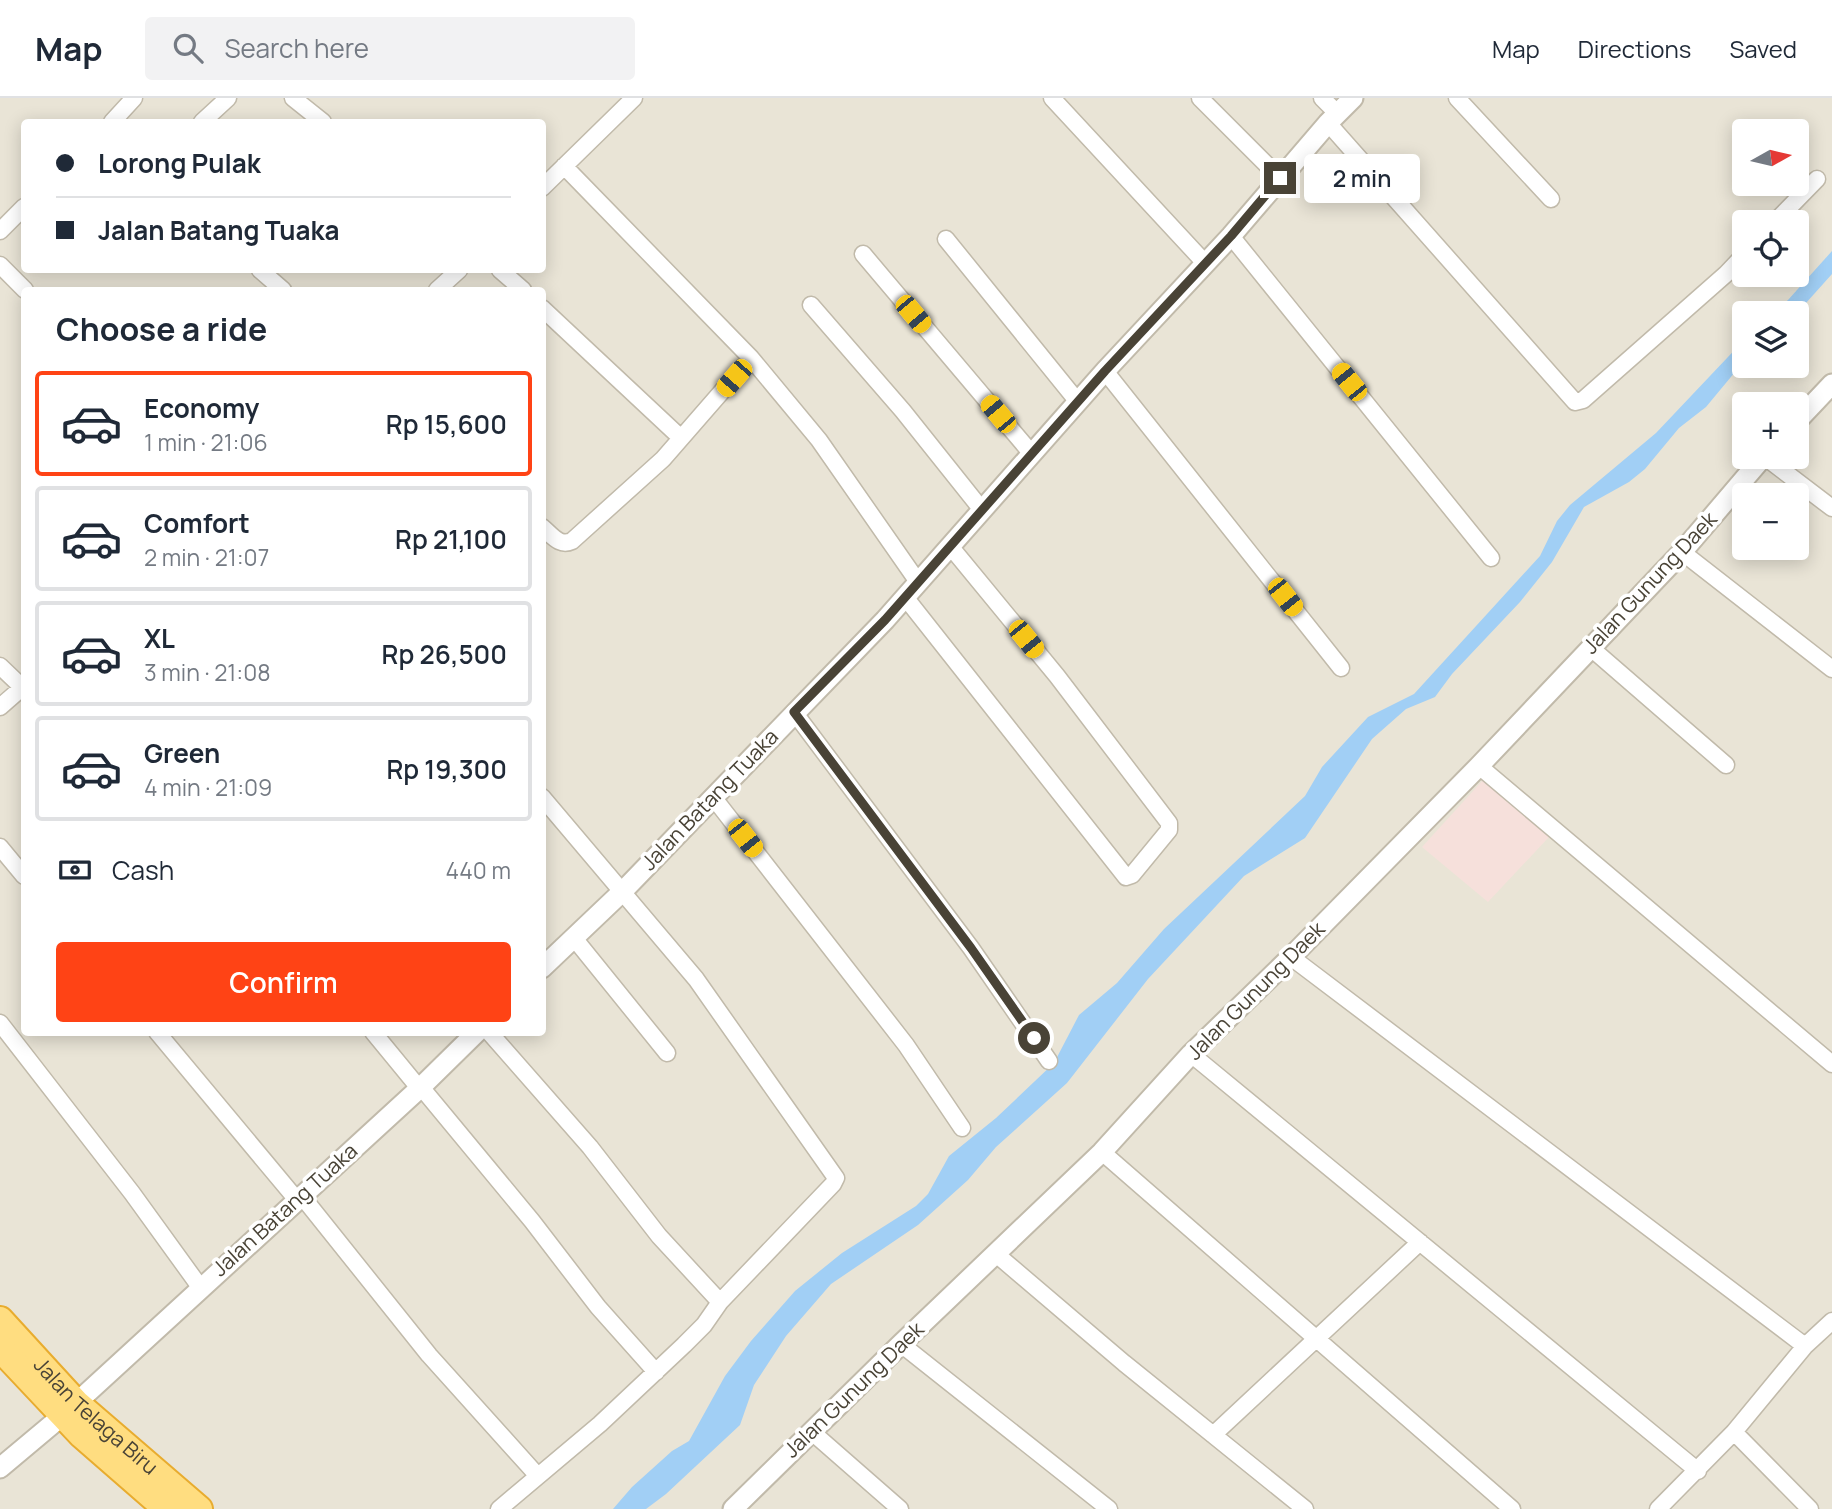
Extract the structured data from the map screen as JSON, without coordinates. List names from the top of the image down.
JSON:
{
  "streets": {
    "highway": ["Jalan Telaga Biru"],
    "street": ["Jalan Gunung Daek", "Jalan Batang Tuaka"]
  },
  "crossings": [
    ["Jalan Batang Tuaka", "Jalan Telaga Biru"]
  ],
  "north": "right",
  "page": {
    "header": "Map",
    "search": "Search here",
    "nav": ["Map", "Directions", "Saved"],
    "map_buttons": ["+", "−"],
    "banner": ["Lorong Pulak", "Jalan Batang Tuaka"],
    "bubble": "2 min",
    "heading": "Choose a ride",
    "list": [
      {
        "name": "Economy",
        "note": "1 min · 21:06",
        "value": "Rp 15,600"
      },
      {
        "name": "Comfort",
        "note": "2 min · 21:07",
        "value": "Rp 21,100"
      },
      {
        "name": "XL",
        "note": "3 min · 21:08",
        "value": "Rp 26,500"
      },
      {
        "name": "Green",
        "note": "4 min · 21:09",
        "value": "Rp 19,300"
      }
    ],
    "pay": ["Cash", "440 m"],
    "buttons": "Confirm"
  }
}
